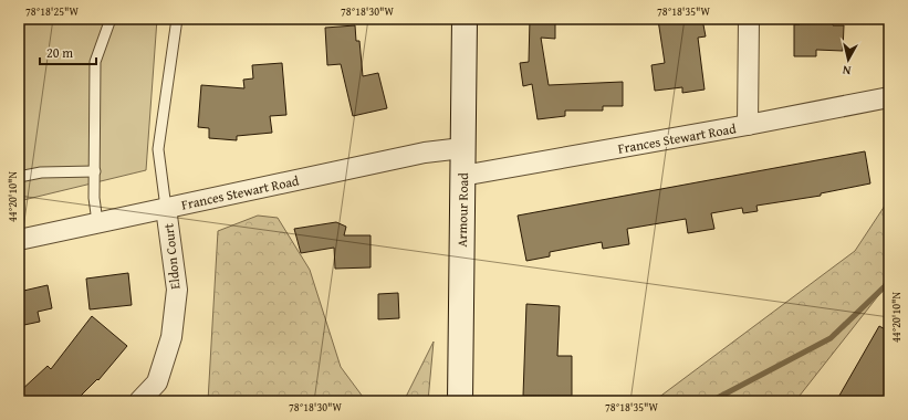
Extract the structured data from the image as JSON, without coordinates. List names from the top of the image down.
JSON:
{
  "streets": {
    "main road": ["Armour Road"],
    "street": ["Frances Stewart Road", "Eldon Court"]
  },
  "crossings": [
    ["Frances Stewart Road", "Armour Road"],
    ["Frances Stewart Road", "Eldon Court"]
  ],
  "scale_bar": "20 m",
  "north": "bottom",
  "coordinates": [
    "78°18'25\"W",
    "78°18'30\"W",
    "78°18'35\"W",
    "44°20'10\"N"
  ]
}
